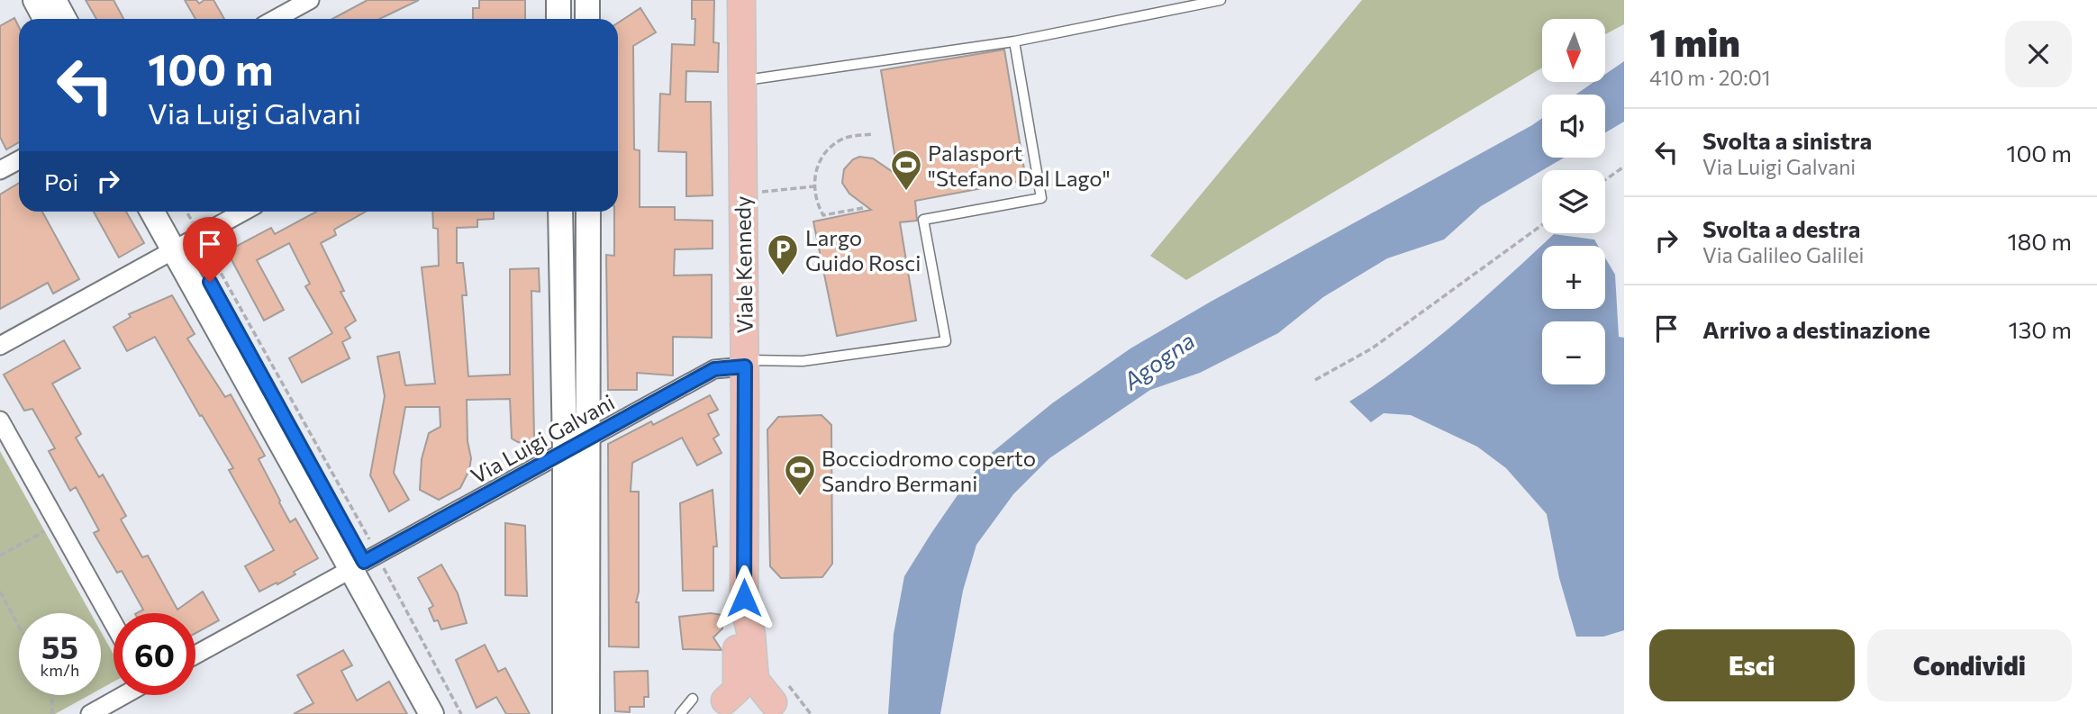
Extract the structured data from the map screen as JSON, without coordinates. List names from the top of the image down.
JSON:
{
  "streets": {
    "main road": ["Viale Kennedy"],
    "street": ["Via Luigi Galvani"]
  },
  "crossings": [
    ["Viale Kennedy", "Via Luigi Galvani"]
  ],
  "water": ["Agogna"],
  "places": {
    "sports": ["Palasport \"Stefano Dal Lago\"", "Bocciodromo coperto Sandro Bermani"],
    "parking": ["Largo Guido Rosci"]
  },
  "north": "bottom",
  "page": {
    "heading": ["1 min", "410 m · 20:01"],
    "map_buttons": ["+", "−"],
    "turn": ["100 m", "Via Luigi Galvani"],
    "list": [
      {
        "name": "Svolta a sinistra",
        "note": "Via Luigi Galvani",
        "value": "100 m"
      },
      {
        "name": "Svolta a destra",
        "note": "Via Galileo Galilei",
        "value": "180 m"
      },
      {
        "name": "Arrivo a destinazione",
        "value": "130 m"
      }
    ],
    "then": "Poi",
    "speed": "55 km/h",
    "limit": "60",
    "buttons": ["Esci", "Condividi"]
  }
}
